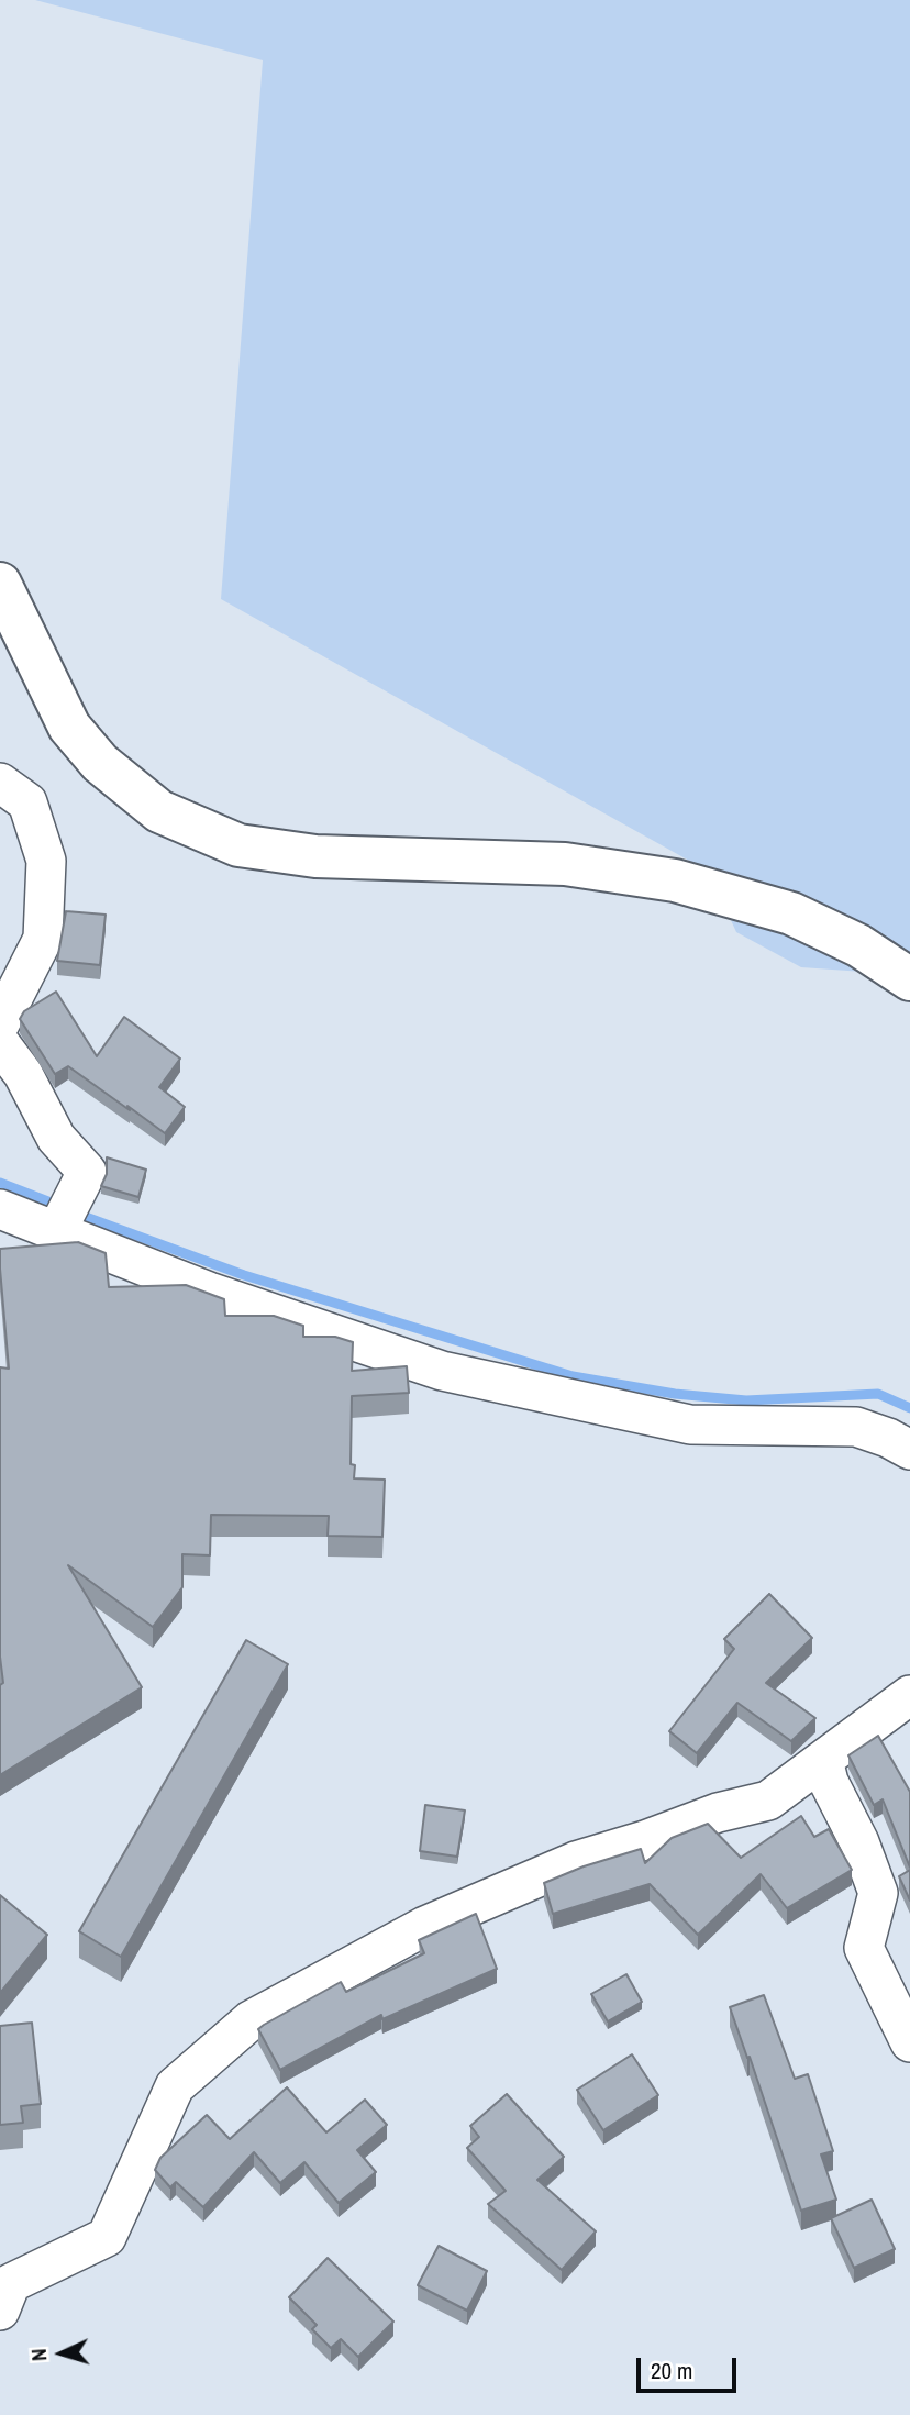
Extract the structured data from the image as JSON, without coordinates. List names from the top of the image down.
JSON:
{
  "scale_bar": "20 m",
  "north": "left"
}
